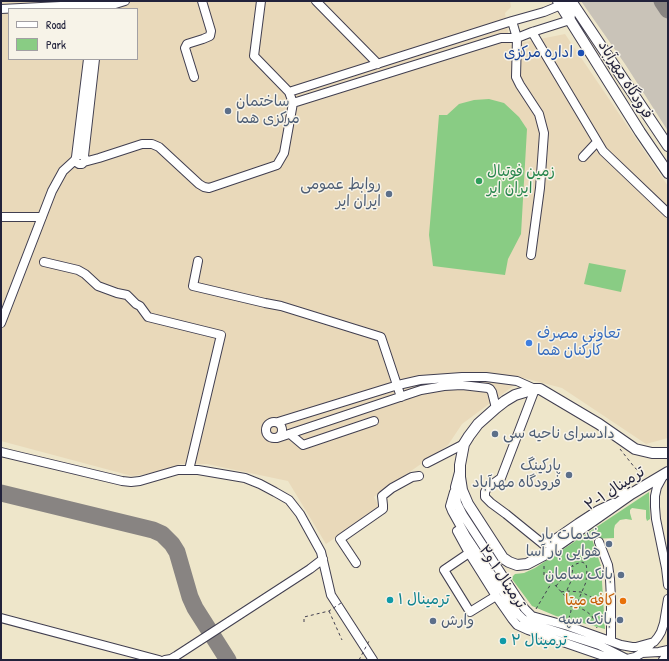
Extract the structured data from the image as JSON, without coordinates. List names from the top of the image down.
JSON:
{
  "streets": {
    "main road": ["فرودگاه مهرآباد", "ترمینال ۱-۲"],
    "street": ["ترمینال ۱ و۲"]
  },
  "crossings": [
    ["ترمینال ۱-۲", "ترمینال ۱ و۲"]
  ],
  "places": [
    "اداره مرکزی",
    "ساختمان مرکزی هما",
    "زمین فوتبال ایران ایر",
    "روابط عمومی ایران ایر",
    "تعاونی مصرف کارکنان هما",
    "دادسرای ناحیه سی",
    "پارکینگ فرودگاه مهرآباد",
    "خدمات بار هوایی بار آسا",
    "بانک سامان",
    "ترمینال ۱",
    "کافه میتا",
    "بانک سپه",
    "وارش",
    "ترمینال ۲"
  ],
  "legend": ["Road", "Park"]
}
